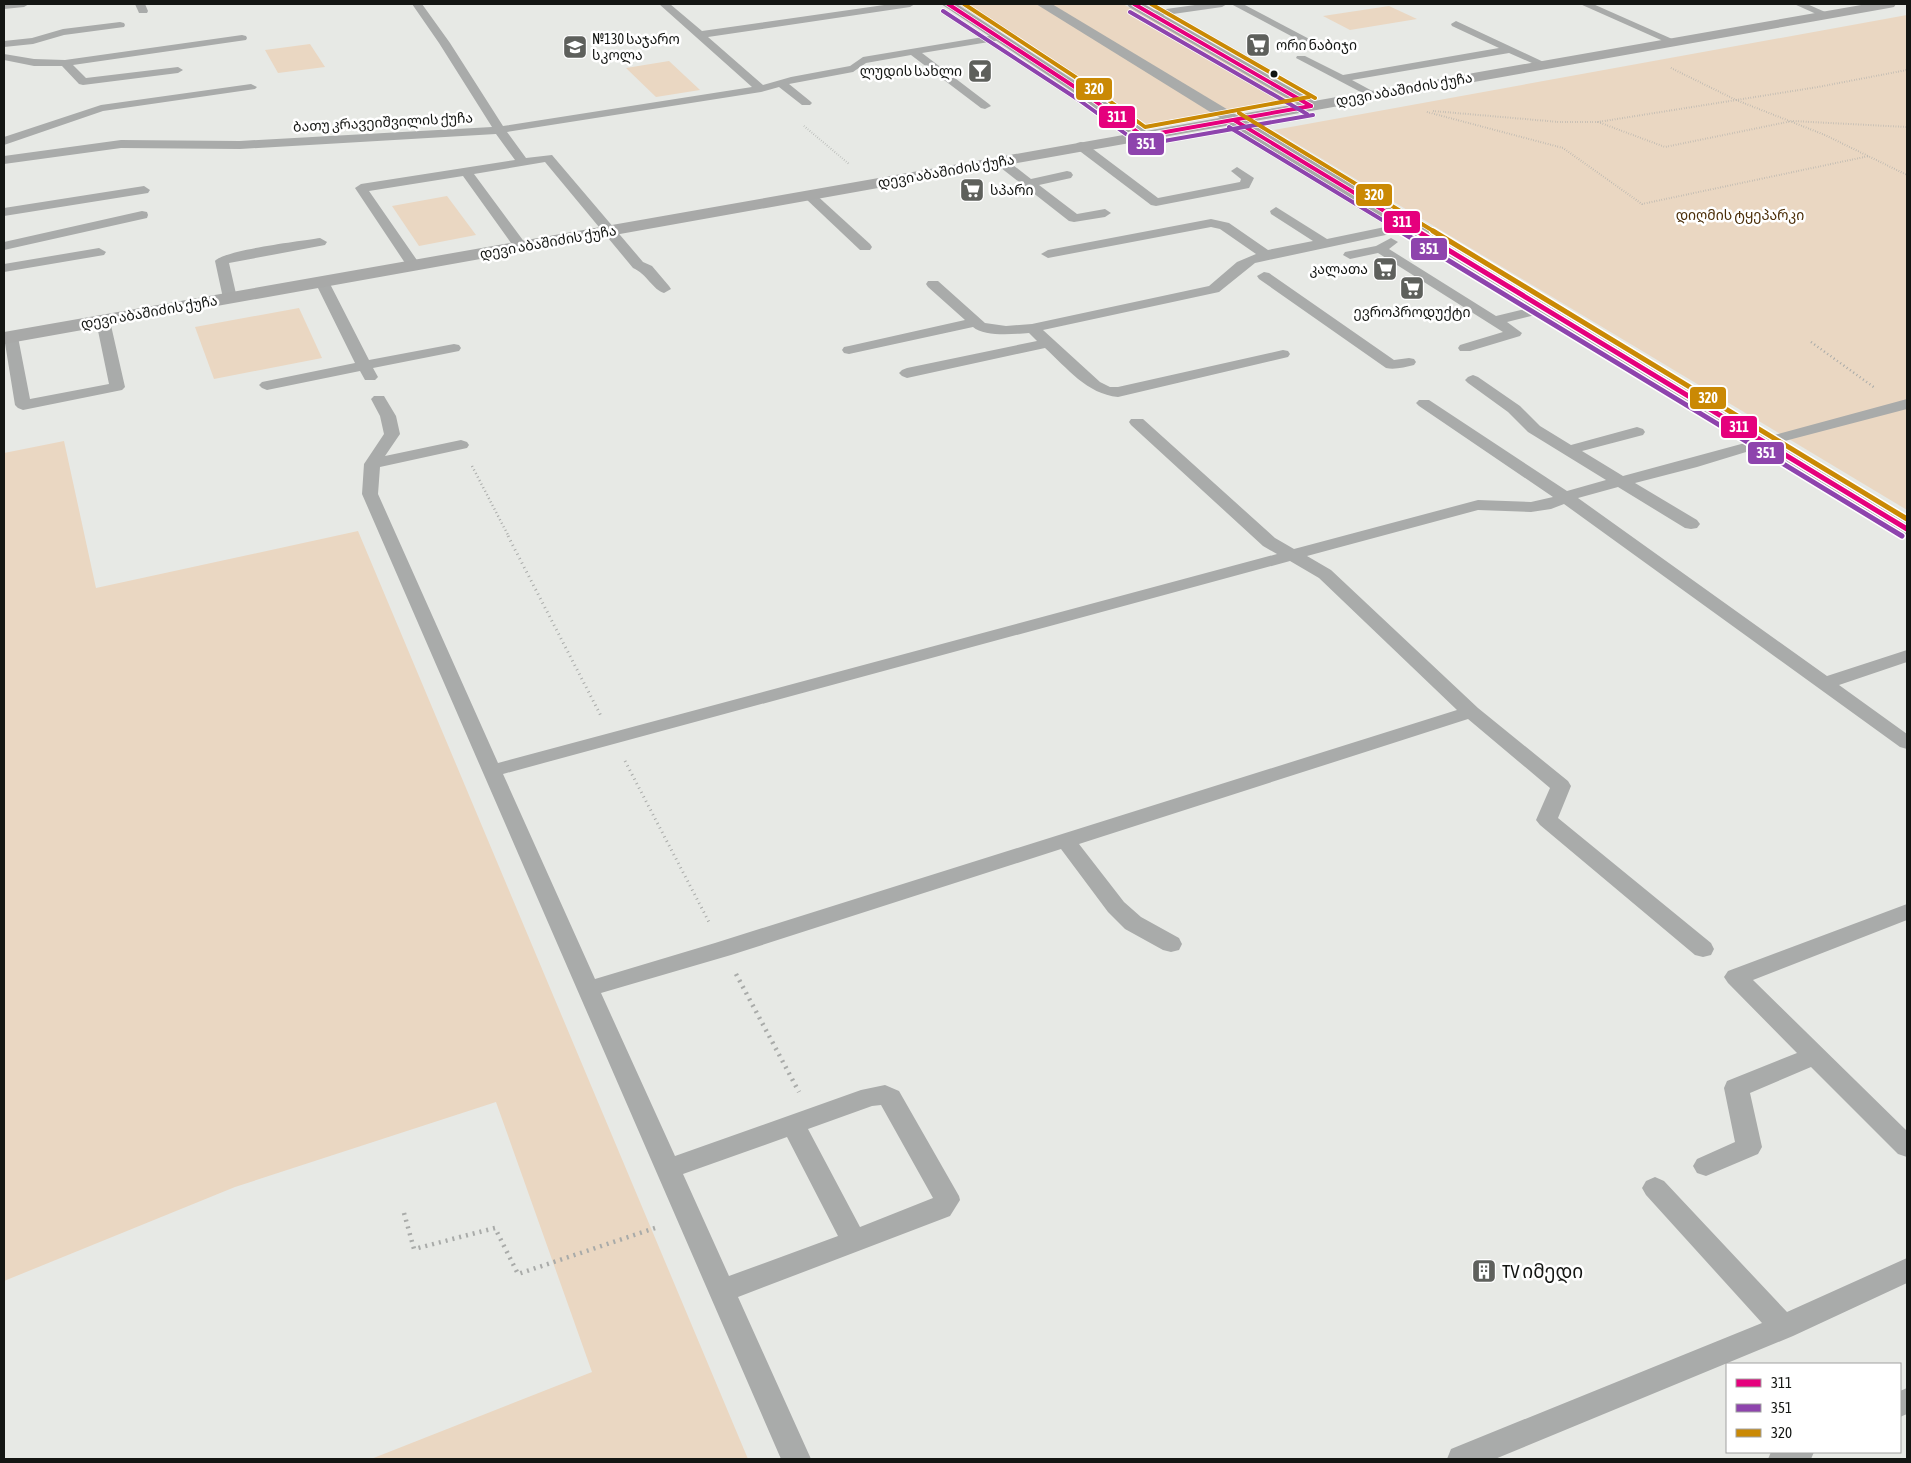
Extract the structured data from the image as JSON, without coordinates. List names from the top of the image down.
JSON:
{
  "streets": {
    "street": ["დევი აბაშიძის ქუჩა"],
    "lane": ["ბათუ კრავეიშვილის ქუჩა"]
  },
  "parks": ["დიღმის ტყეპარკი"],
  "places": {
    "supermarket": [
      "ორი ნაბიჯი",
      "სპარი",
      "კალათა",
      "ევროპროდუქტი"
    ],
    "school or university": ["№130 საჯარო სკოლა"],
    "bar": ["ლუდის სახლი"],
    "building": ["TV იმედი"]
  },
  "lines": ["transit line 311", "transit line 320", "transit line 351"],
  "legend": ["311", "351", "320"]
}
